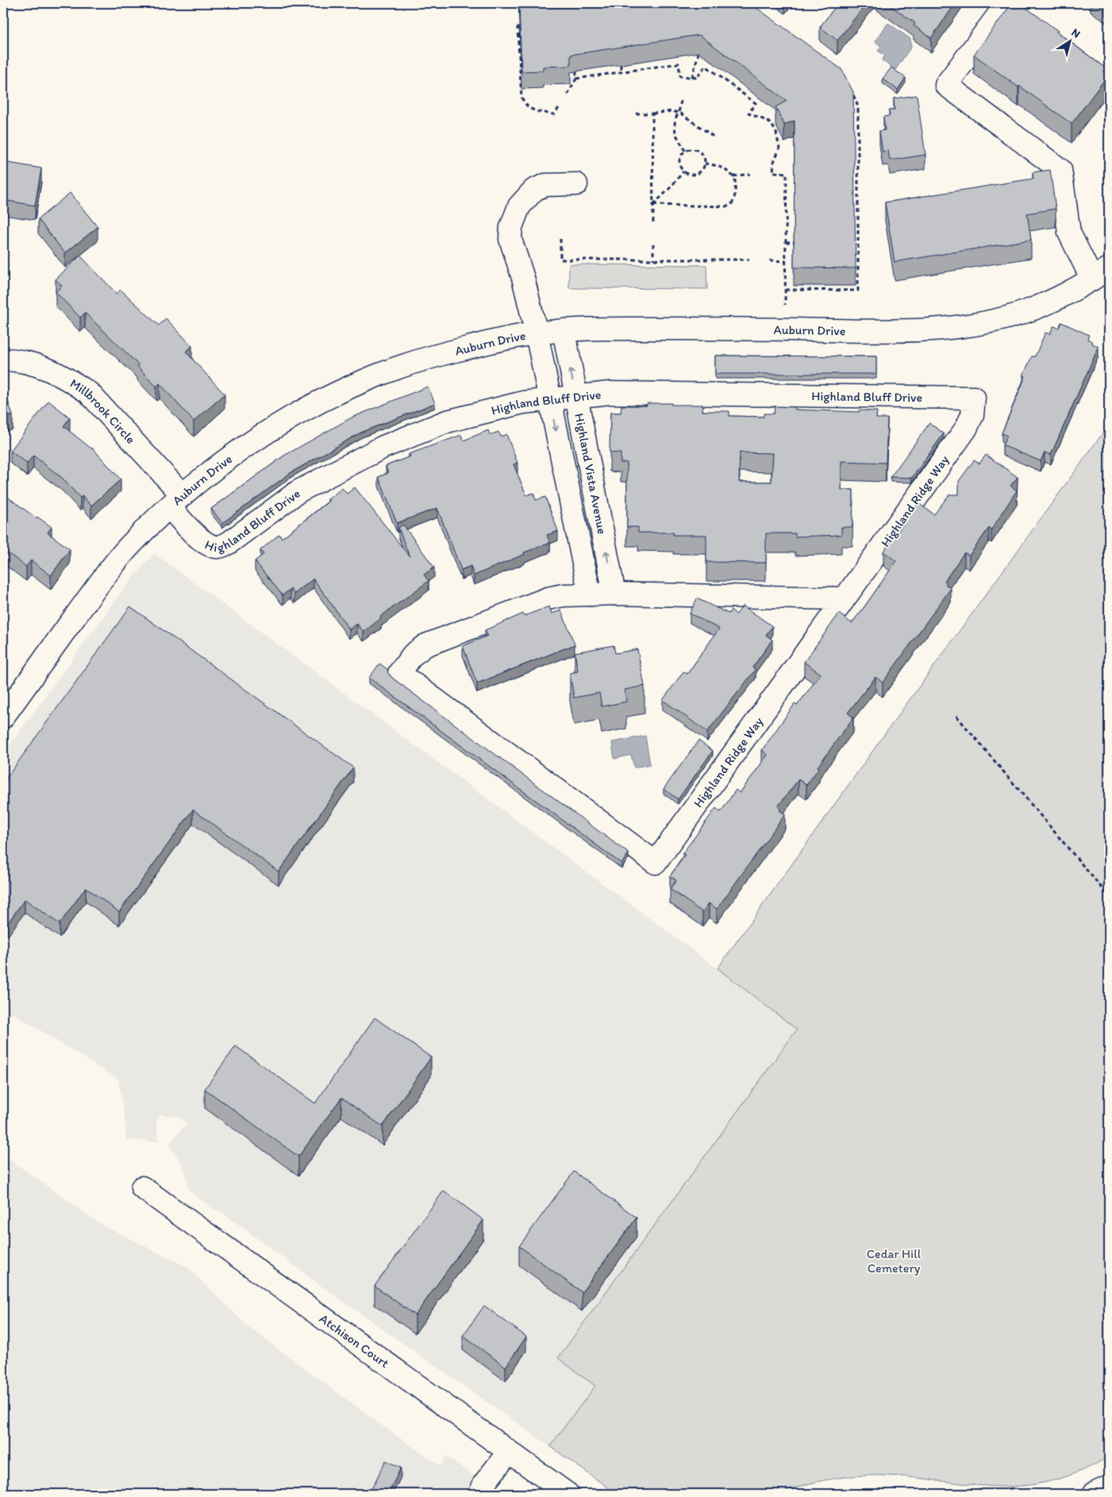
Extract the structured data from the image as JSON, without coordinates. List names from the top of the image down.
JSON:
{
  "streets": {
    "street": [
      "Auburn Drive",
      "Highland Bluff Drive",
      "Millbrook Circle",
      "Highland Vista Avenue",
      "Highland Ridge Way",
      "Atchison Court"
    ]
  },
  "crossings": [
    ["Auburn Drive", "Highland Bluff Drive"],
    ["Auburn Drive", "Millbrook Circle"],
    ["Auburn Drive", "Highland Vista Avenue"],
    ["Highland Bluff Drive", "Millbrook Circle"],
    ["Highland Bluff Drive", "Highland Vista Avenue"],
    ["Highland Bluff Drive", "Highland Ridge Way"],
    ["Highland Vista Avenue", "Highland Ridge Way"]
  ],
  "parks": ["Cedar Hill Cemetery"],
  "north": "top right"
}
